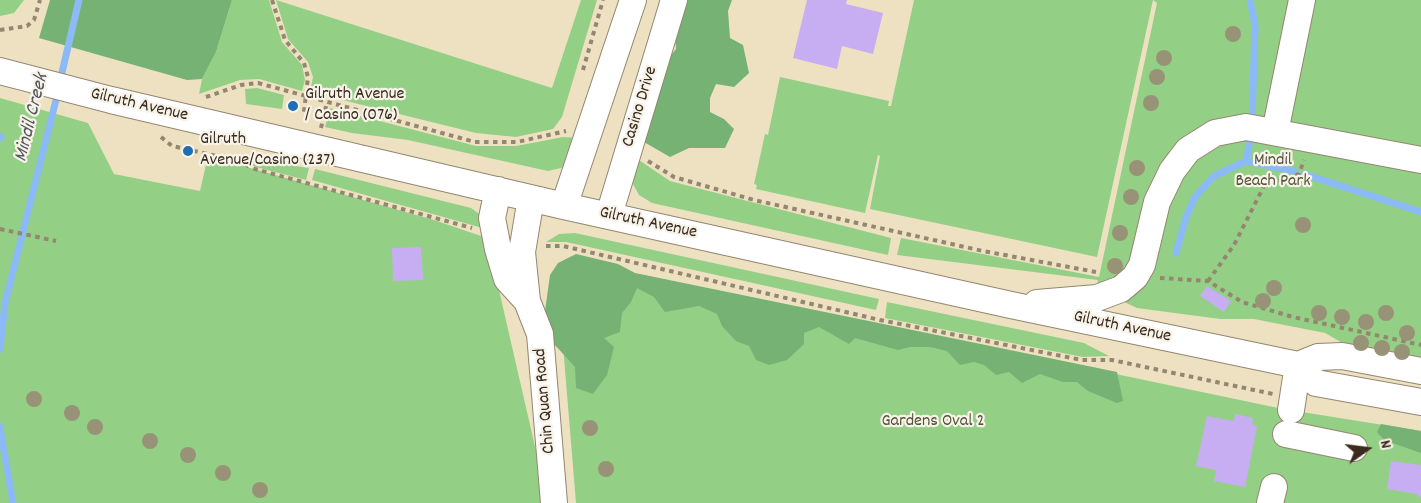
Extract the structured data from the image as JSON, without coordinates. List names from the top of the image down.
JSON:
{
  "streets": {
    "street": ["Gilruth Avenue", "Casino Drive", "Chin Quan Road"]
  },
  "crossings": [
    ["Gilruth Avenue", "Casino Drive"],
    ["Gilruth Avenue", "Chin Quan Road"]
  ],
  "water": ["Mindil Creek"],
  "parks": ["Mindil Beach Park", "Gardens Oval 2"],
  "places": ["Gilruth Avenue / Casino (076)", "Gilruth Avenue/Casino (237)"],
  "north": "right"
}
